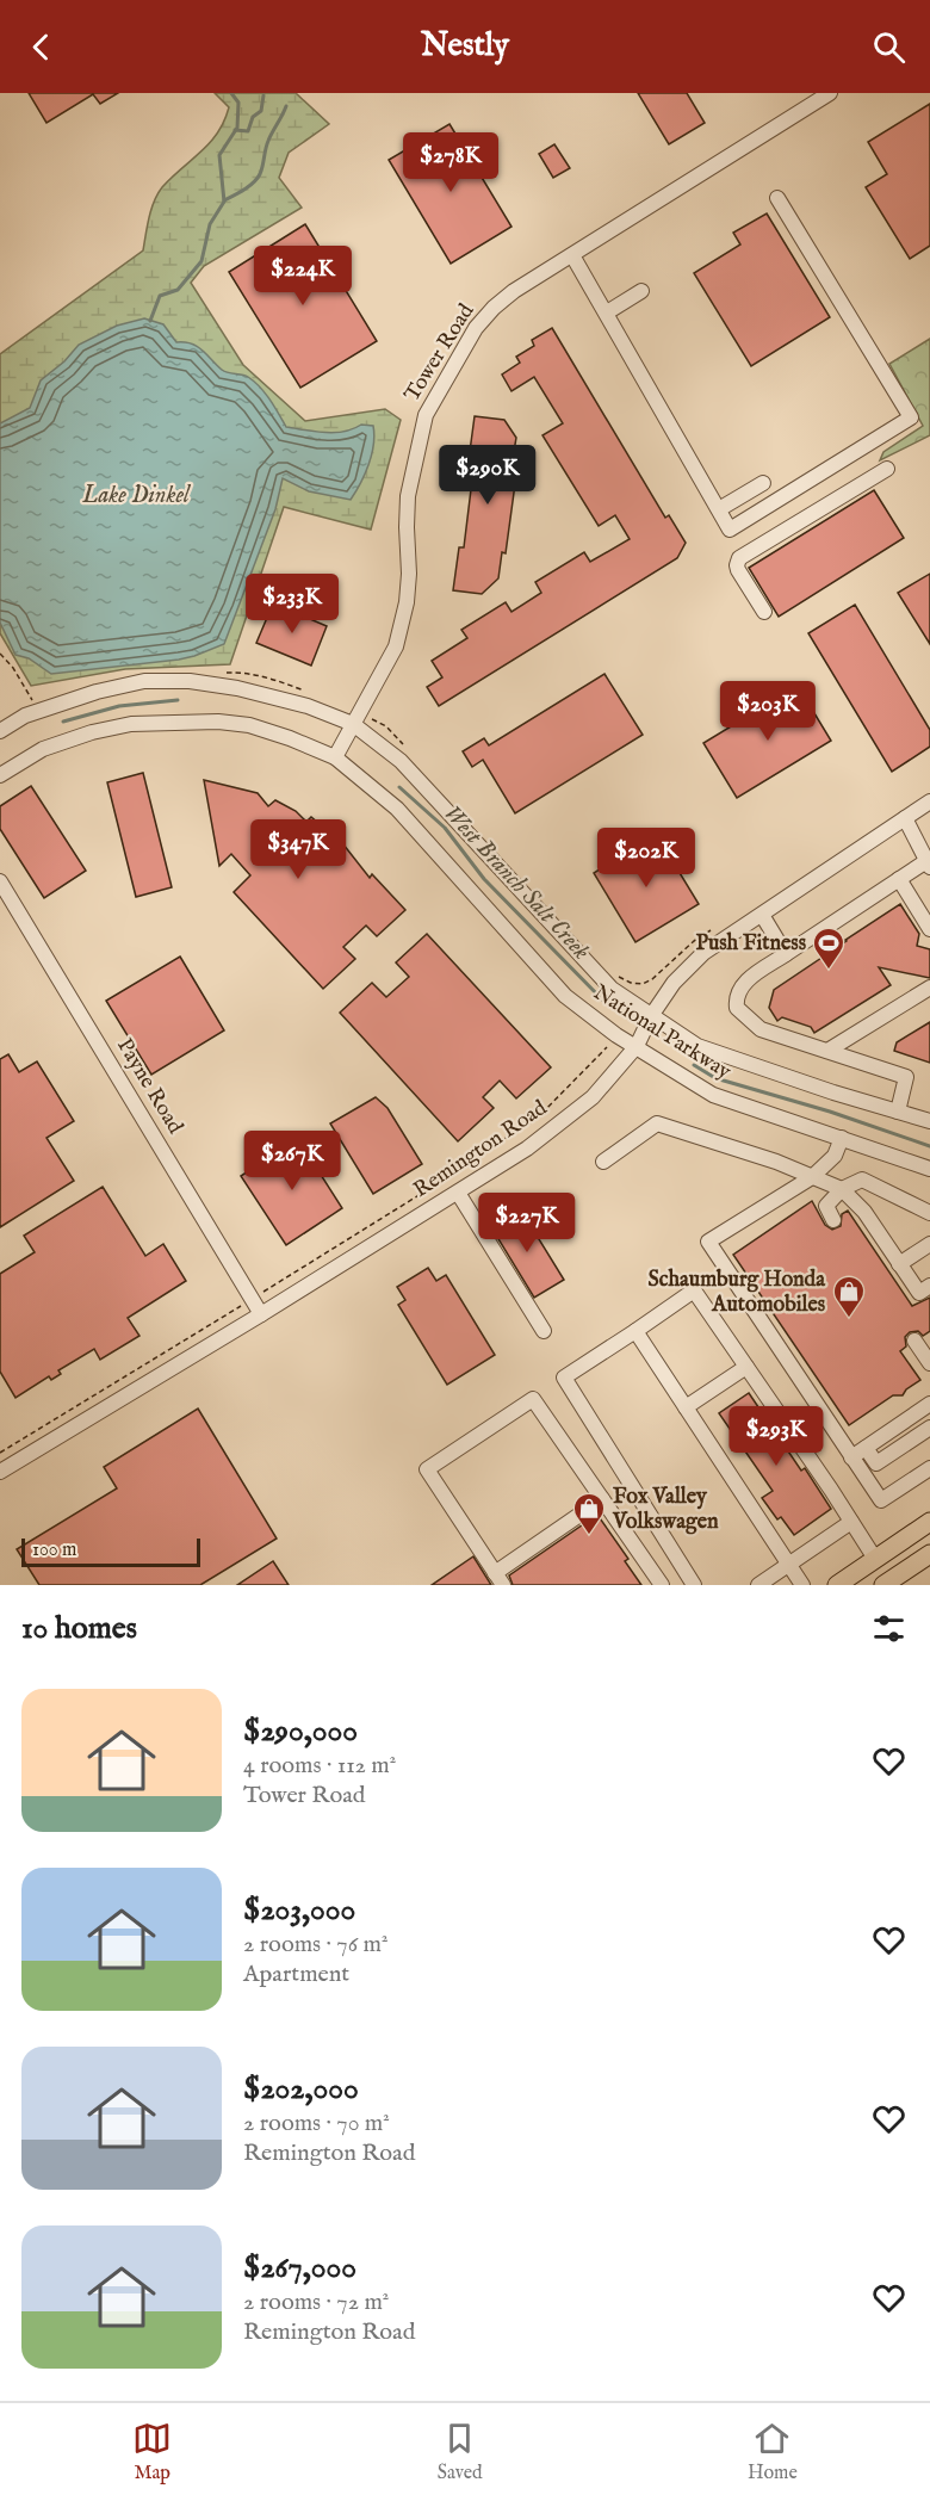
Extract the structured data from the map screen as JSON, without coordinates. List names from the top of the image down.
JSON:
{
  "streets": {
    "street": [
      "Tower Road",
      "National Parkway",
      "Payne Road",
      "Remington Road"
    ]
  },
  "crossings": [
    ["Tower Road", "National Parkway"],
    ["National Parkway", "Remington Road"],
    ["Payne Road", "Remington Road"]
  ],
  "water": ["Lake Dinkel", "West Branch Salt Creek"],
  "places": {
    "sports": ["Push Fitness"],
    "shop": ["Schaumburg Honda Automobiles", "Fox Valley Volkswagen"]
  },
  "scale_bar": "100 m",
  "page": {
    "header": "Nestly",
    "price": [
      "$278K",
      "$224K",
      "$290K",
      "$233K",
      "$203K",
      "$347K",
      "$202K",
      "$267K",
      "$227K",
      "$293K"
    ],
    "scale": "100 m",
    "heading": "10 homes",
    "list": [
      {
        "name": "$290,000",
        "note": "4 rooms · 112 m² · Tower Road"
      },
      {
        "name": "$203,000",
        "note": "2 rooms · 76 m² · Apartment"
      },
      {
        "name": "$202,000",
        "note": "2 rooms · 70 m² · Remington Road"
      },
      {
        "name": "$267,000",
        "note": "2 rooms · 72 m² · Remington Road"
      }
    ],
    "tabs": ["Map", "Saved", "Home"]
  }
}
